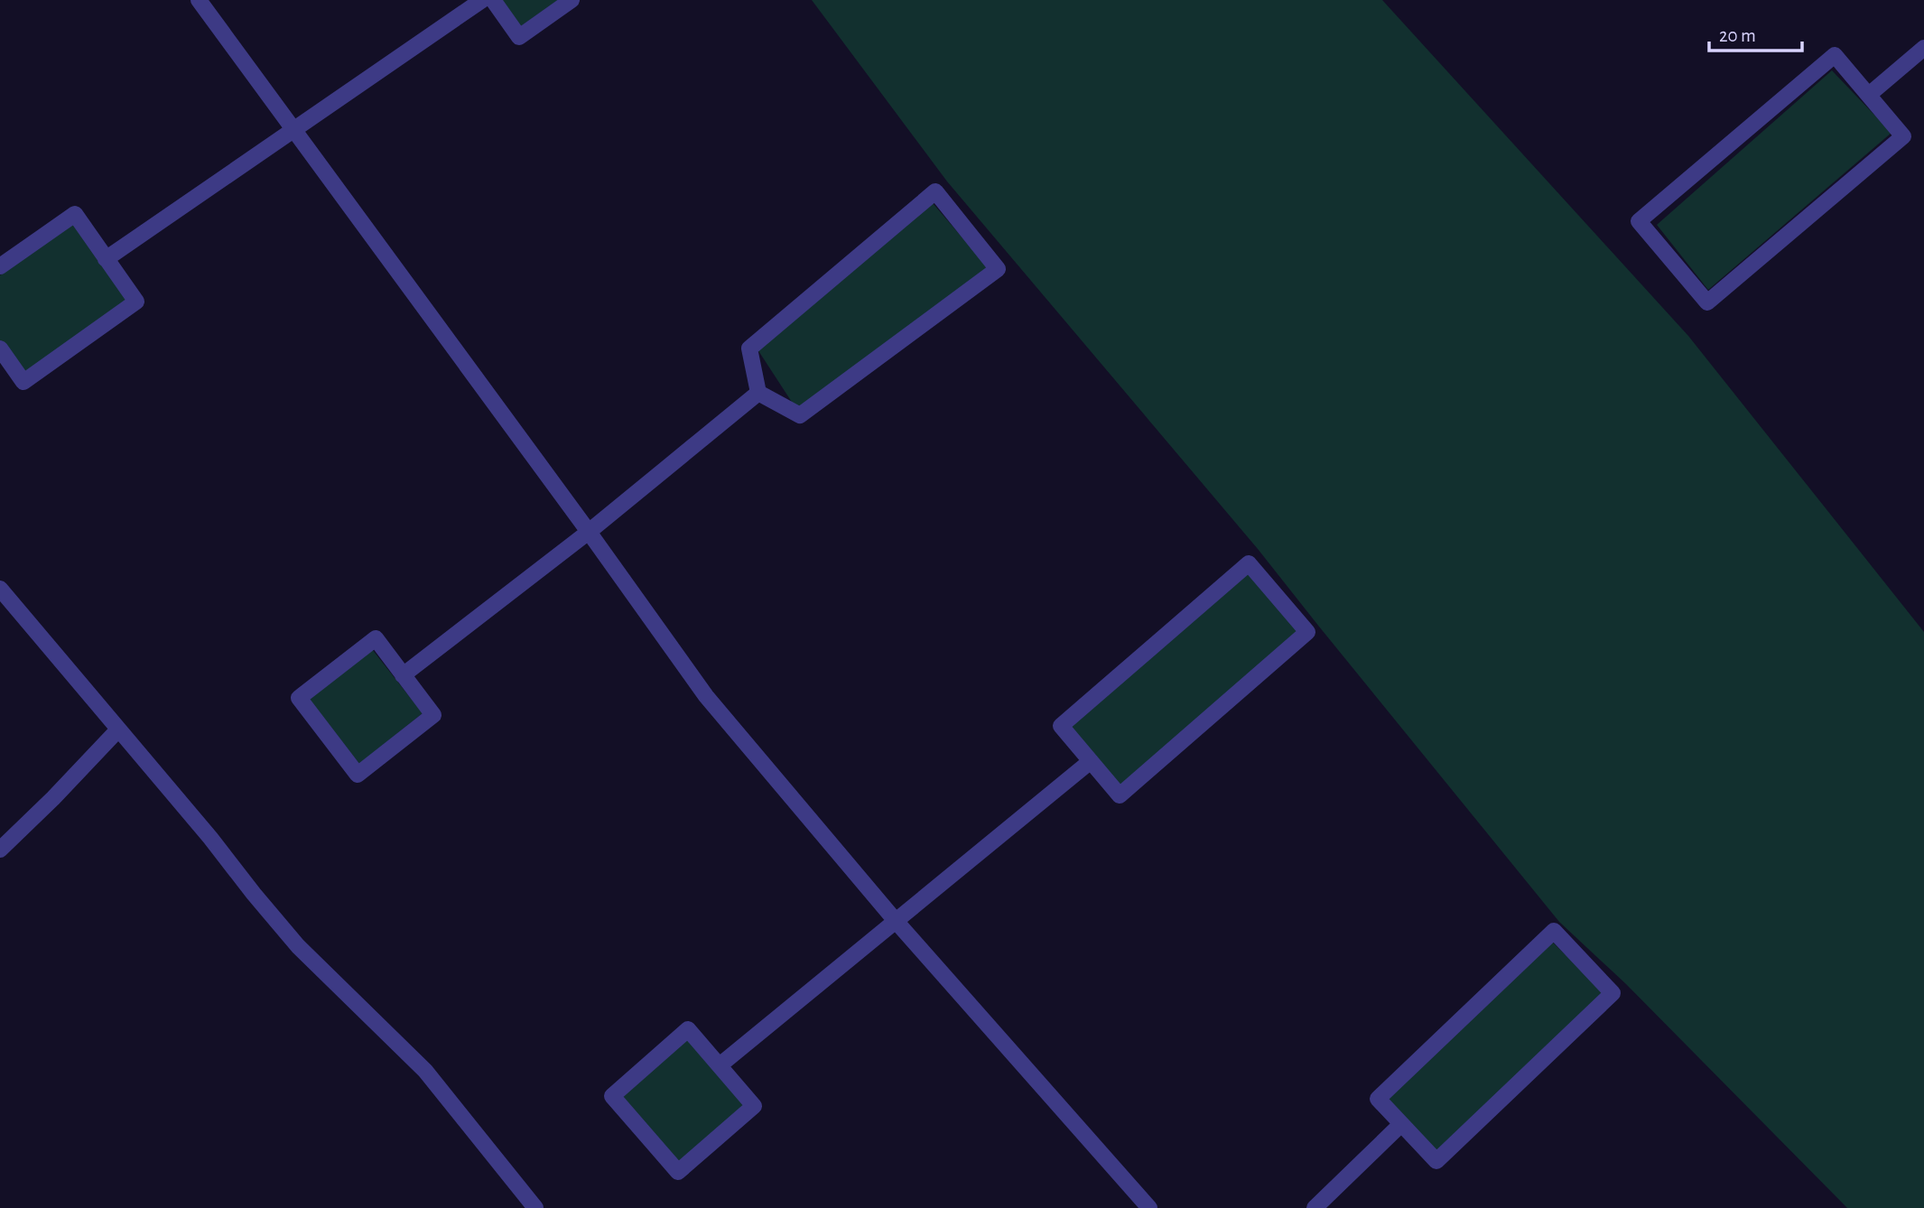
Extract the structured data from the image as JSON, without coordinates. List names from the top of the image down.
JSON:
{
  "scale_bar": "20 m"
}
